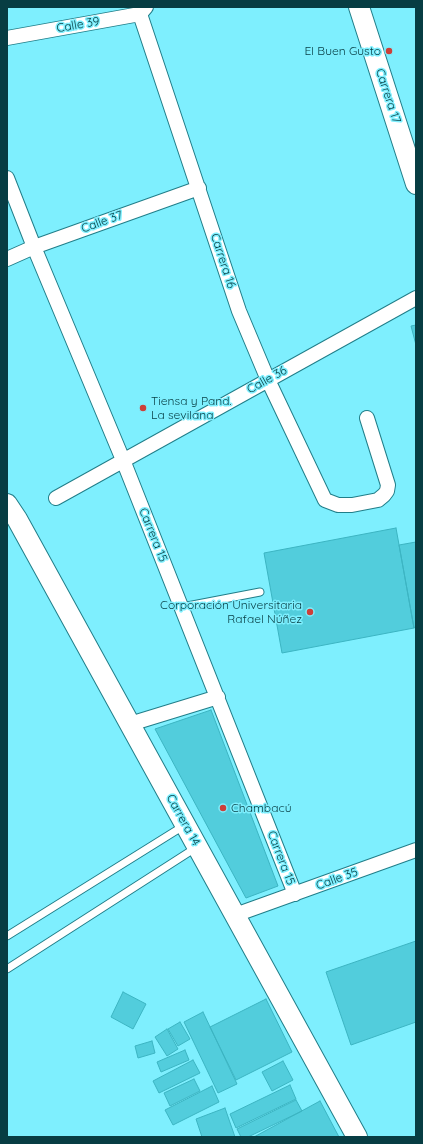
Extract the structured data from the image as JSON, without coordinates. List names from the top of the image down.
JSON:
{
  "streets": {
    "main road": ["Carrera 17", "Carrera 14"],
    "street": [
      "Calle 39",
      "Calle 37",
      "Carrera 16",
      "Calle 36",
      "Carrera 15",
      "Calle 35"
    ]
  },
  "crossings": [
    ["Calle 39", "Carrera 16"],
    ["Calle 37", "Carrera 16"],
    ["Calle 37", "Carrera 15"],
    ["Carrera 16", "Calle 36"],
    ["Calle 36", "Carrera 15"],
    ["Carrera 15", "Calle 35"],
    ["Carrera 14", "Calle 35"]
  ],
  "places": [
    "El Buen Gusto",
    "Tiensa y Pand. La sevilana",
    "Corporación Universitaria Rafael Núñez",
    "Chambacú"
  ]
}
